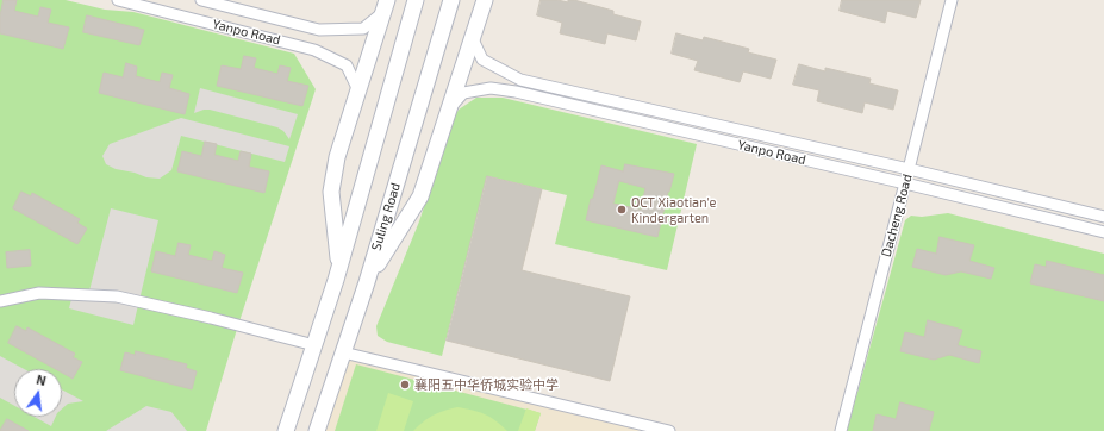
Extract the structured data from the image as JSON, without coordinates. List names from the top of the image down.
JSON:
{
  "streets": {
    "main road": ["Suling Road"],
    "street": ["Yanpo Road", "Dacheng Road"]
  },
  "crossings": [
    ["Yanpo Road", "Dacheng Road"]
  ],
  "places": ["OCT Xiaotian'e Kindergarten", "襄阳五中华侨城实验中学"],
  "north": "top"
}
